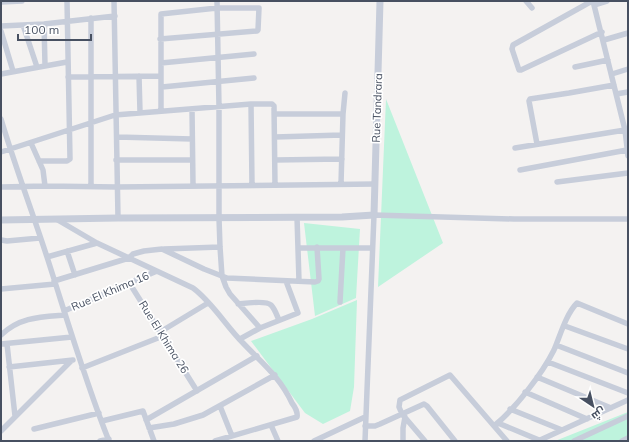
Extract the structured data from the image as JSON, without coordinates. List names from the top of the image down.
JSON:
{
  "streets": {
    "street": ["Rue Tandrara", "Rue El Khima 16", "Rue El Khima 26"]
  },
  "crossings": [
    ["Rue El Khima 16", "Rue El Khima 26"]
  ],
  "scale_bar": "100 m",
  "north": "bottom right"
}
